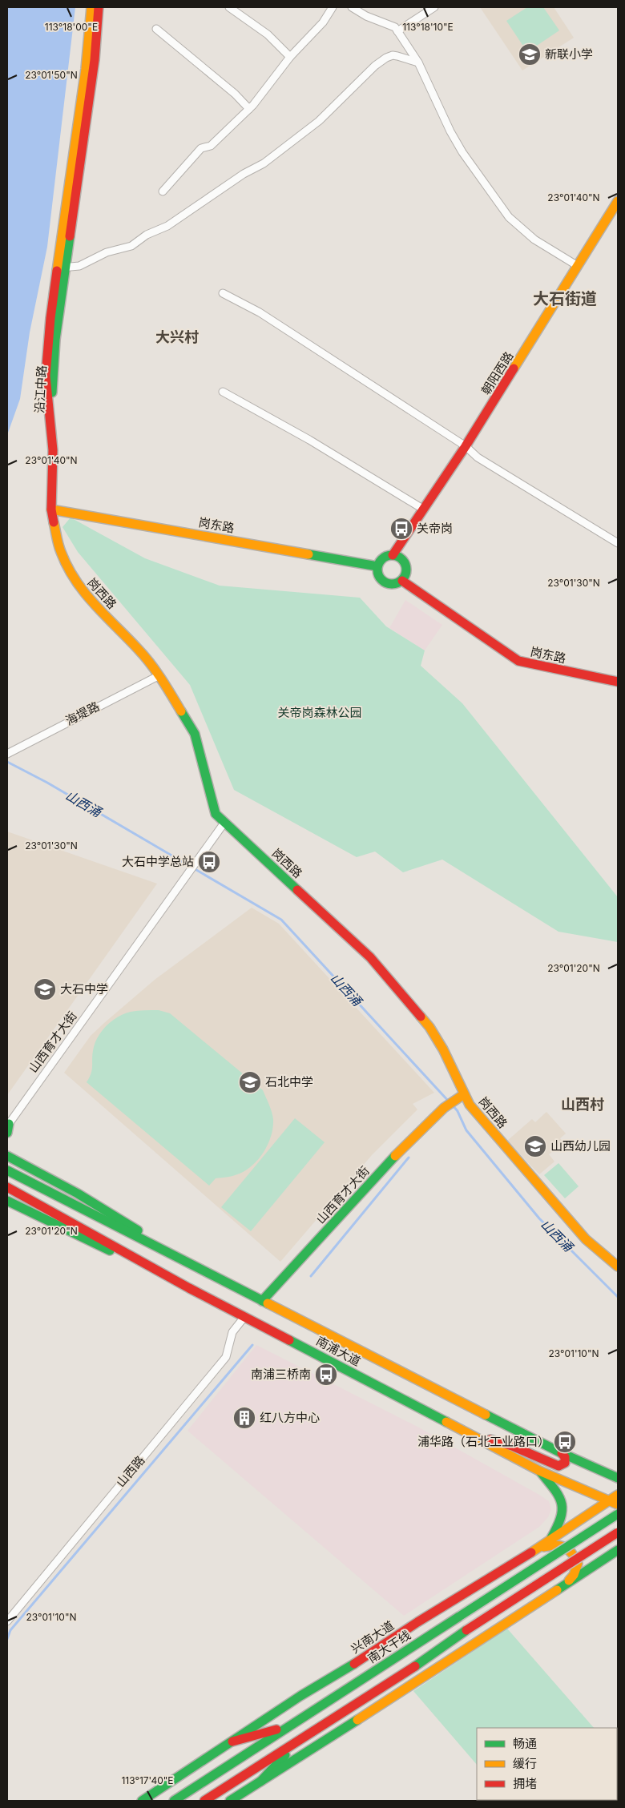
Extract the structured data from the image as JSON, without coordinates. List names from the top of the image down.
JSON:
{
  "streets": {
    "main road": [
      "朝阳西路",
      "沿江中路",
      "岗东路",
      "岗西路",
      "山西育才大街",
      "南浦大道",
      "兴南大道",
      "南大干线"
    ],
    "street": ["海堤路", "山西路"]
  },
  "crossings": [
    ["朝阳西路", "岗东路"],
    ["沿江中路", "岗西路"],
    ["岗东路", "岗西路"],
    ["岗西路", "海堤路"],
    ["岗西路", "山西育才大街"],
    ["山西育才大街", "南浦大道"],
    ["南浦大道", "山西路"],
    ["南浦大道", "兴南大道"]
  ],
  "districts": ["大石街道", "大兴村", "山西村"],
  "water": ["山西涌"],
  "parks": ["关帝岗森林公园"],
  "places": {
    "school or university": [
      "新联小学",
      "大石中学",
      "石北中学",
      "山西幼儿园"
    ],
    "bus stop": [
      "关帝岗",
      "大石中学总站",
      "南浦三桥南",
      "浦华路（石北工业路口）"
    ],
    "building": ["红八方中心"]
  },
  "legend": ["畅通", "缓行", "拥堵"],
  "coordinates": [
    "113°18'00\"E",
    "113°18'10\"E",
    "23°01'50\"N",
    "23°01'40\"N",
    "23°01'30\"N",
    "23°01'20\"N",
    "23°01'10\"N",
    "113°17'40\"E"
  ]
}
